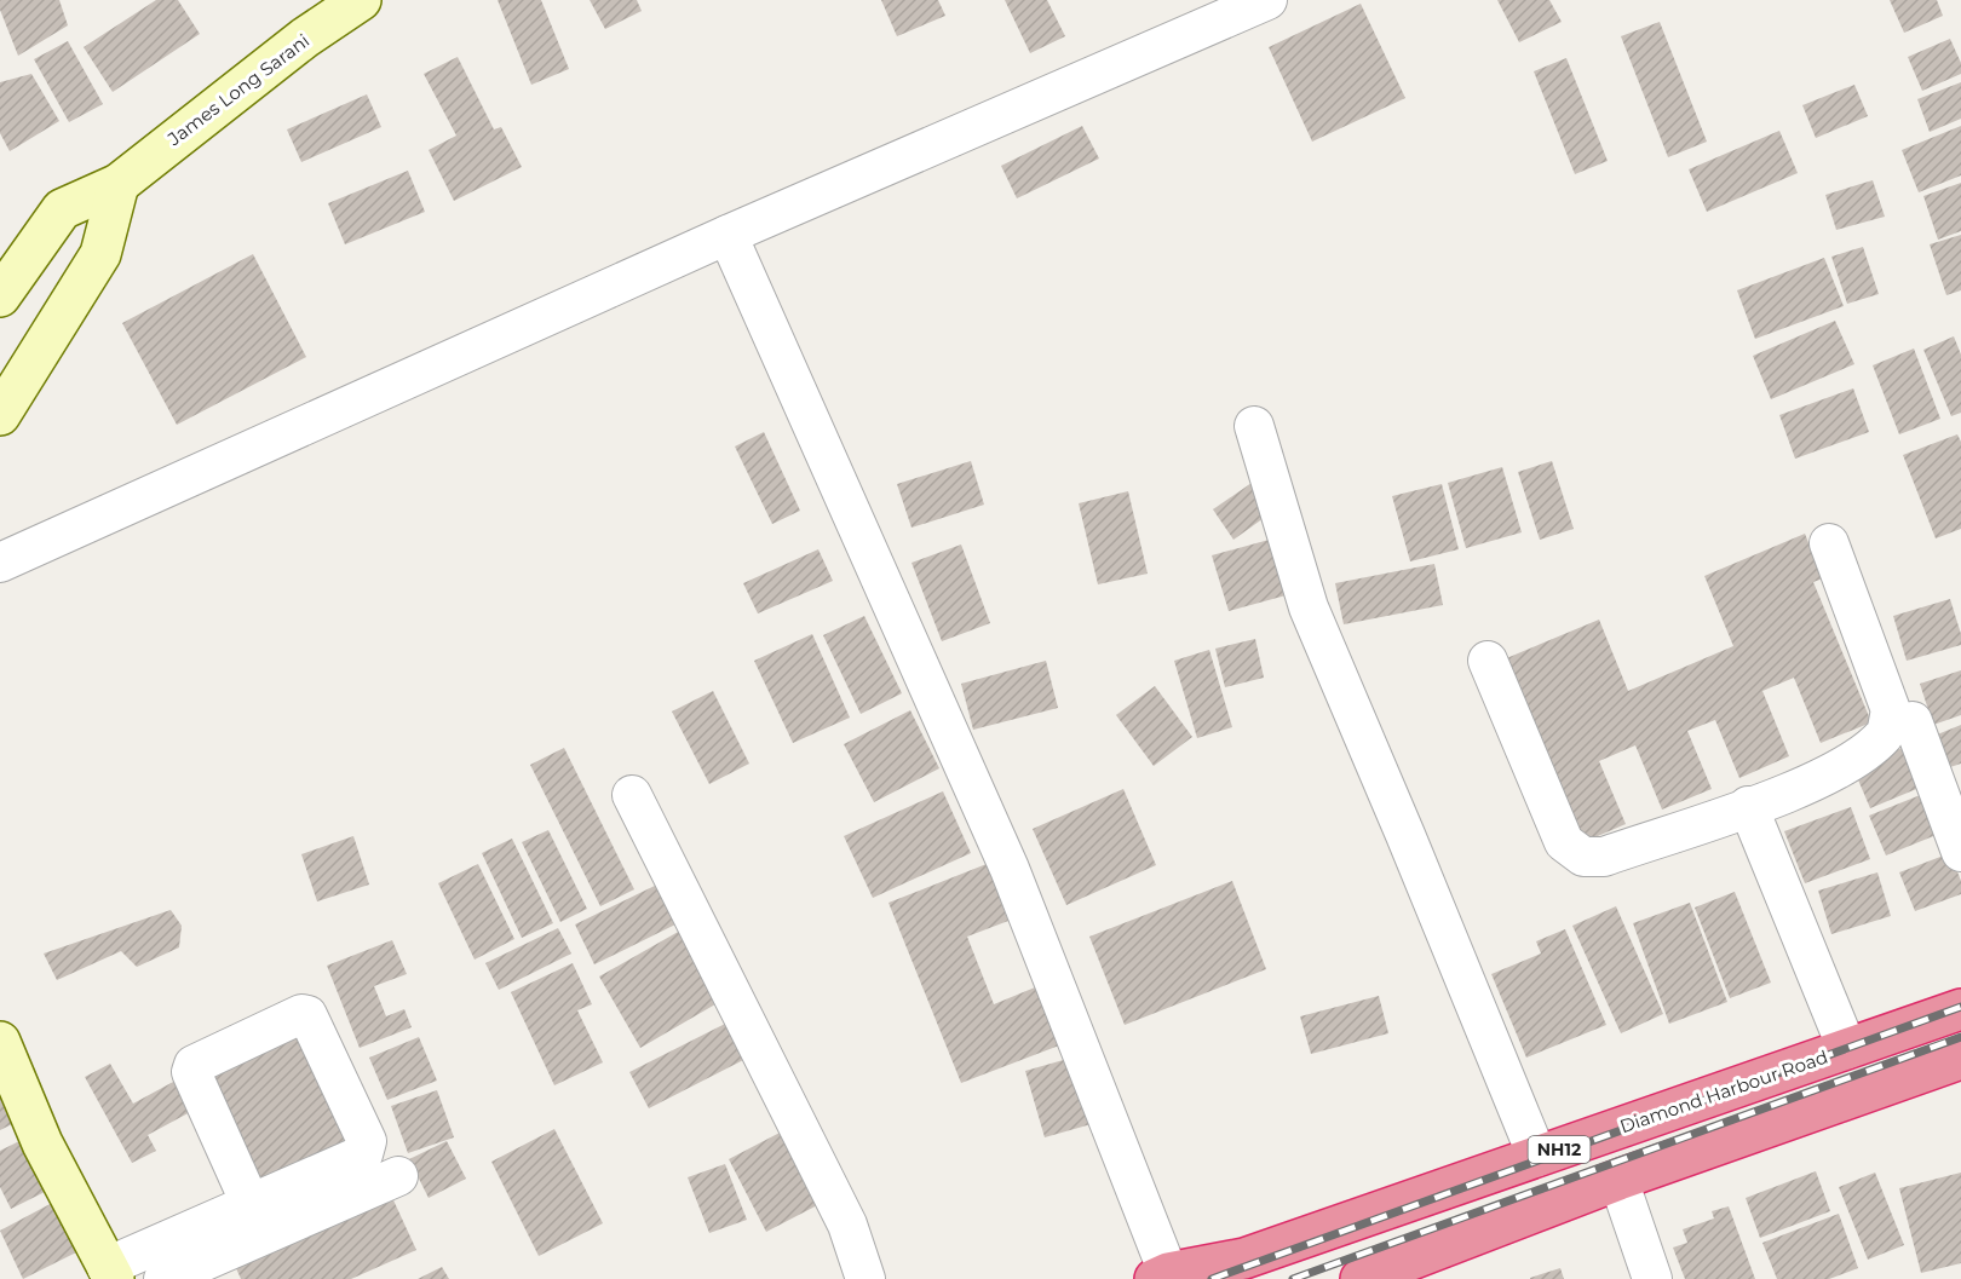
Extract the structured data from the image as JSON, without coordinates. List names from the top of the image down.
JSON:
{
  "streets": {
    "highway": ["Diamond Harbour Road", "NH12"],
    "main road": ["James Long Sarani"]
  }
}
